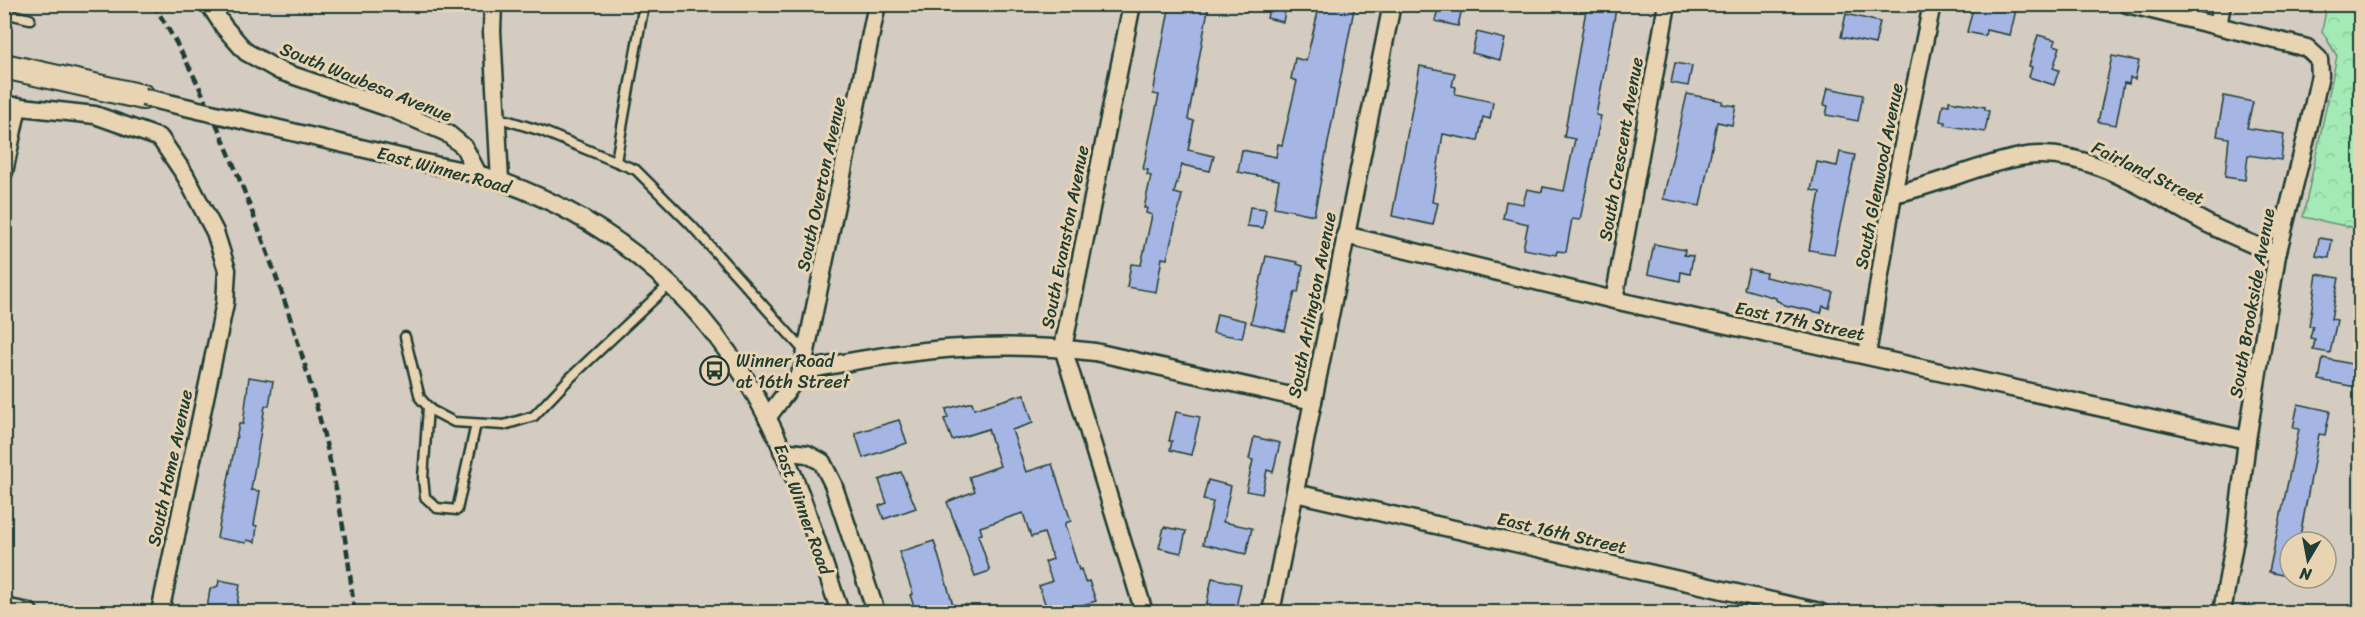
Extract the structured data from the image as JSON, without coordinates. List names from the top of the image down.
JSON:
{
  "streets": {
    "street": [
      "South Waubesa Avenue",
      "South Crescent Avenue",
      "East Winner Road",
      "Fairland Street",
      "South Glenwood Avenue",
      "South Overton Avenue",
      "South Evanston Avenue",
      "South Brookside Avenue",
      "South Arlington Avenue",
      "East 17th Street",
      "South Home Avenue",
      "East 16th Street"
    ]
  },
  "crossings": [
    ["South Waubesa Avenue", "East Winner Road"],
    ["South Crescent Avenue", "East 17th Street"],
    ["Fairland Street", "South Glenwood Avenue"],
    ["Fairland Street", "South Brookside Avenue"],
    ["South Glenwood Avenue", "East 17th Street"],
    ["South Brookside Avenue", "East 17th Street"],
    ["South Arlington Avenue", "East 17th Street"],
    ["South Arlington Avenue", "East 16th Street"]
  ],
  "places": {
    "bus stop": ["Winner Road at 16th Street"]
  },
  "north": "bottom"
}
